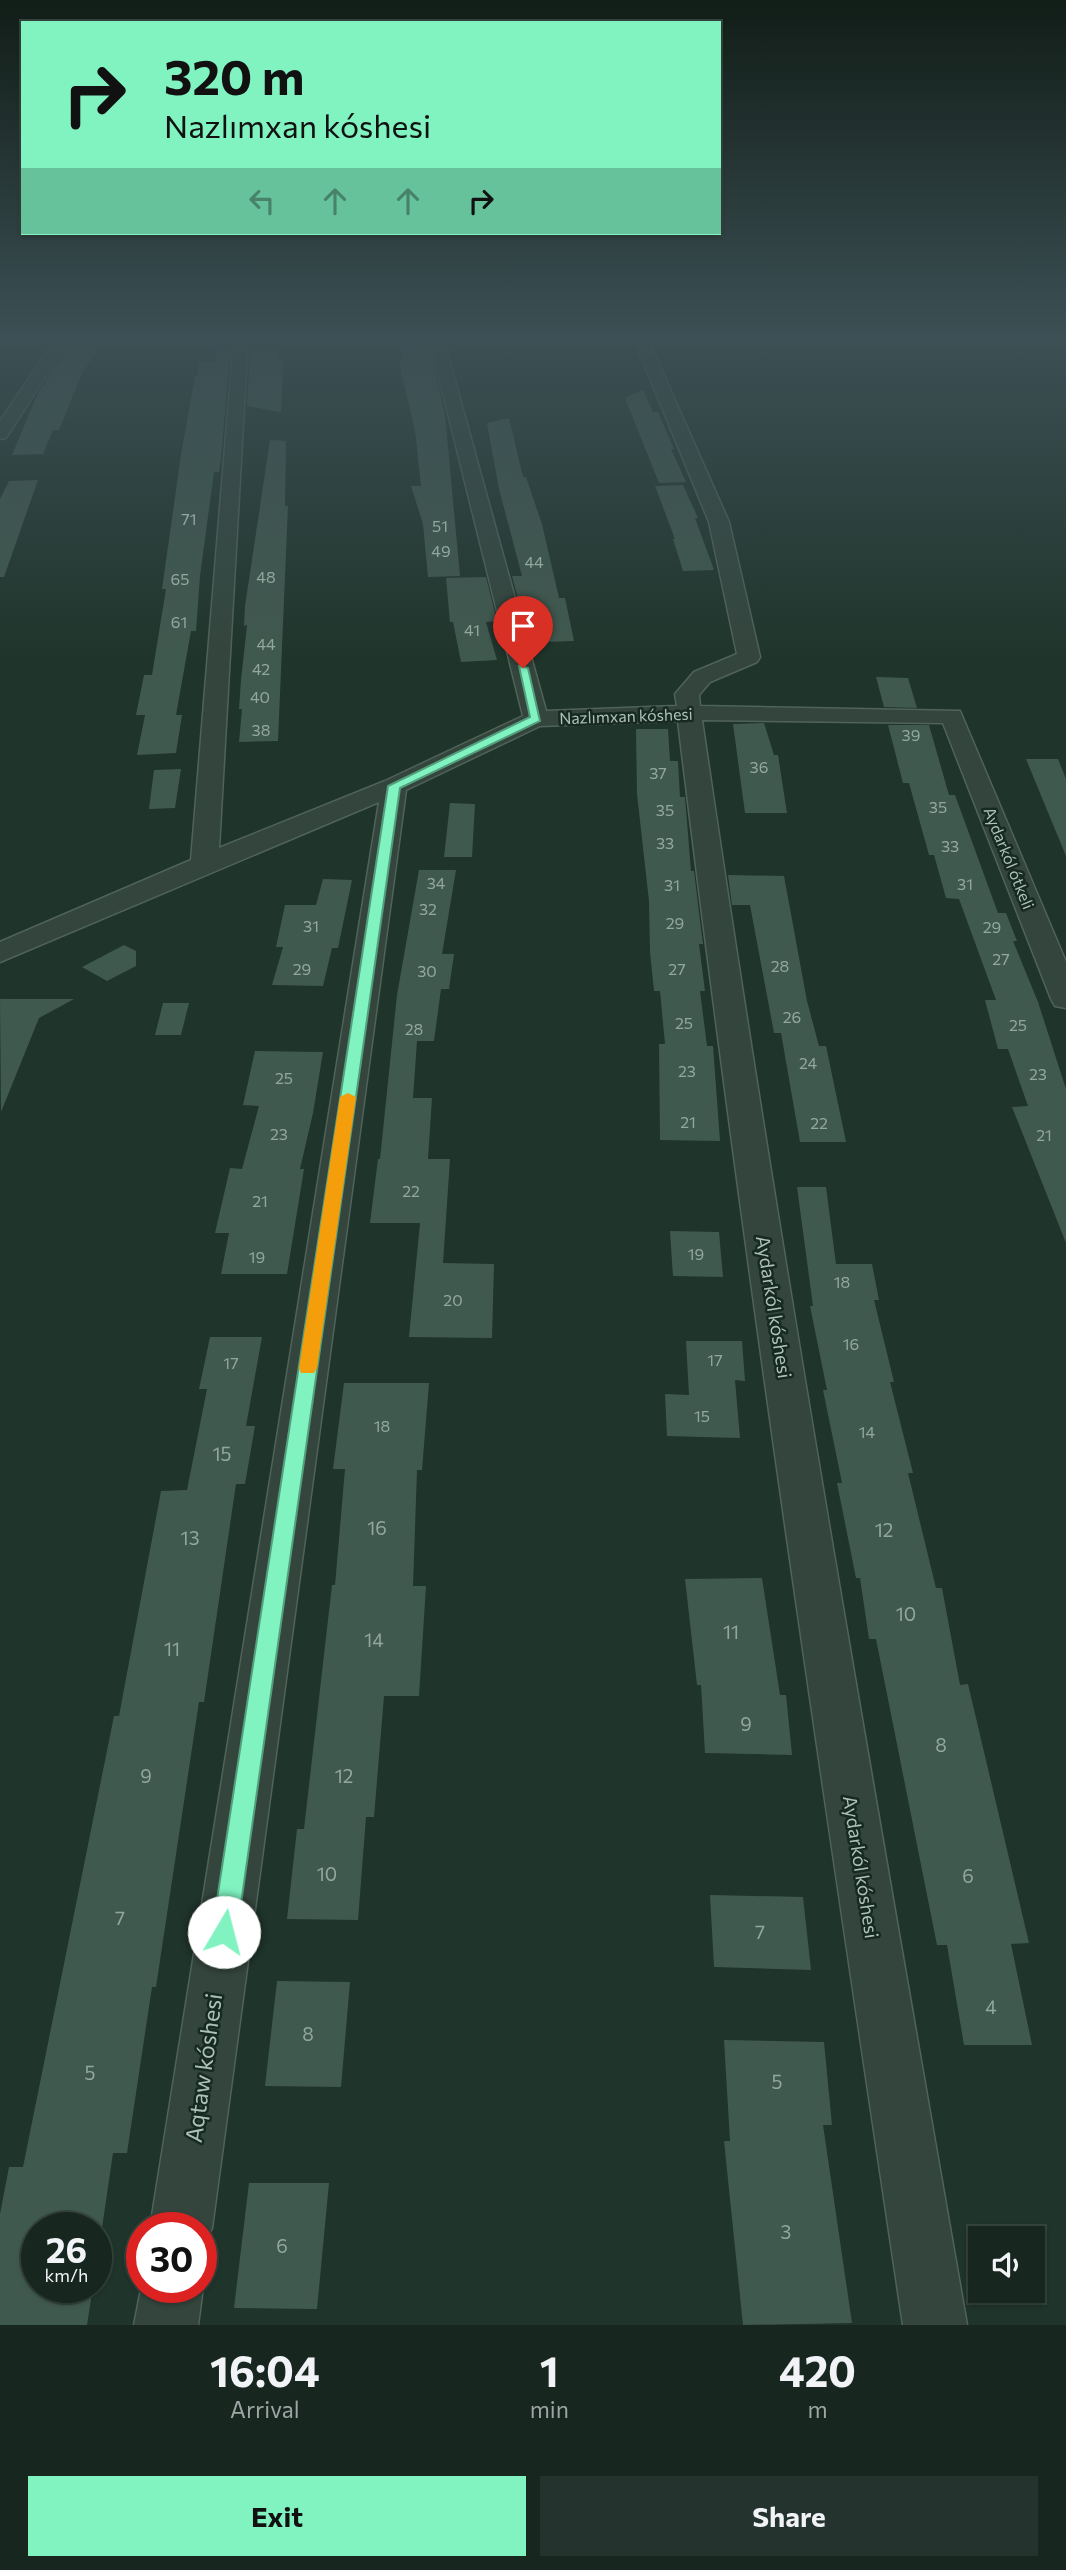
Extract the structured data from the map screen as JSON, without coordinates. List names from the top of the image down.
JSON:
{
  "streets": {
    "street": [
      "Nazlımxan kóshesi",
      "Aydarkól ótkeli",
      "Aydarkól kóshesi",
      "Aqtaw kóshesi"
    ]
  },
  "crossings": [
    ["Nazlımxan kóshesi", "Aydarkól ótkeli"],
    ["Nazlımxan kóshesi", "Aydarkól kóshesi"],
    ["Nazlımxan kóshesi", "Aqtaw kóshesi"]
  ],
  "house_numbers": [
    "71",
    "51",
    "49",
    "44",
    "48",
    "65",
    "61",
    "41",
    "44",
    "42",
    "40",
    "38",
    "39",
    "36",
    "37",
    "35",
    "35",
    "33",
    "33",
    "34",
    "31",
    "31",
    "32",
    "29",
    "31",
    "29",
    "27",
    "28",
    "29",
    "27",
    "30",
    "26",
    "25",
    "25",
    "28",
    "24",
    "23",
    "23",
    "25",
    "21",
    "22",
    "23",
    "21",
    "22",
    "21",
    "19",
    "19",
    "18",
    "20",
    "16",
    "17",
    "17",
    "15",
    "18",
    "14",
    "15",
    "16",
    "12",
    "13",
    "10",
    "11",
    "14",
    "11",
    "9",
    "8",
    "9",
    "12",
    "10",
    "6",
    "7",
    "7",
    "4",
    "8",
    "5",
    "5",
    "3",
    "6"
  ],
  "page": {
    "turn": ["320 m", "Nazlımxan kóshesi"],
    "speed": "26 km/h",
    "limit": "30",
    "eta": [
      "16:04",
      "Arrival",
      "1",
      "min",
      "420",
      "m"
    ],
    "buttons": ["Exit", "Share"]
  }
}
